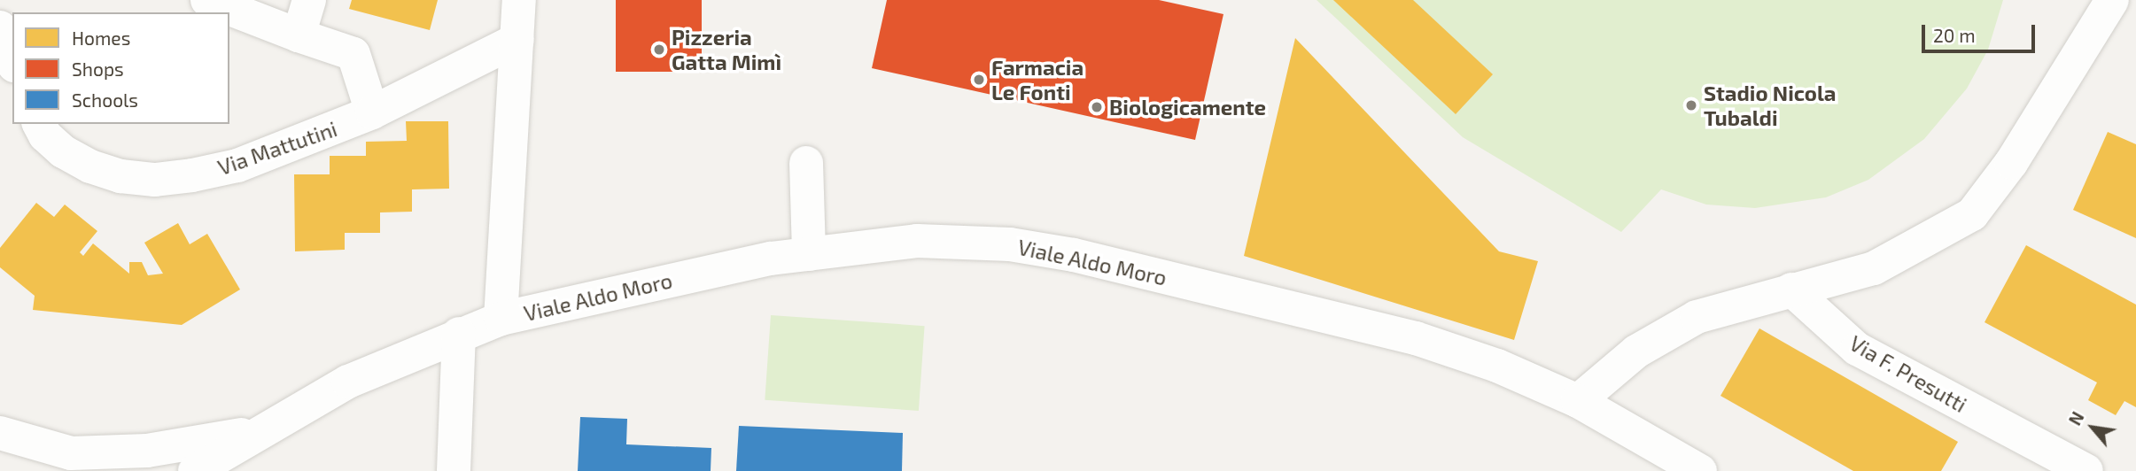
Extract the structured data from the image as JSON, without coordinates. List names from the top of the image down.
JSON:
{
  "streets": {
    "street": ["Via Mattutini", "Viale Aldo Moro", "Via F. Presutti"]
  },
  "places": [
    "Pizzeria Gatta Mimì",
    "Farmacia Le Fonti",
    "Stadio Nicola Tubaldi",
    "Biologicamente"
  ],
  "legend": ["Homes", "Shops", "Schools"],
  "scale_bar": "20 m",
  "north": "top left"
}
